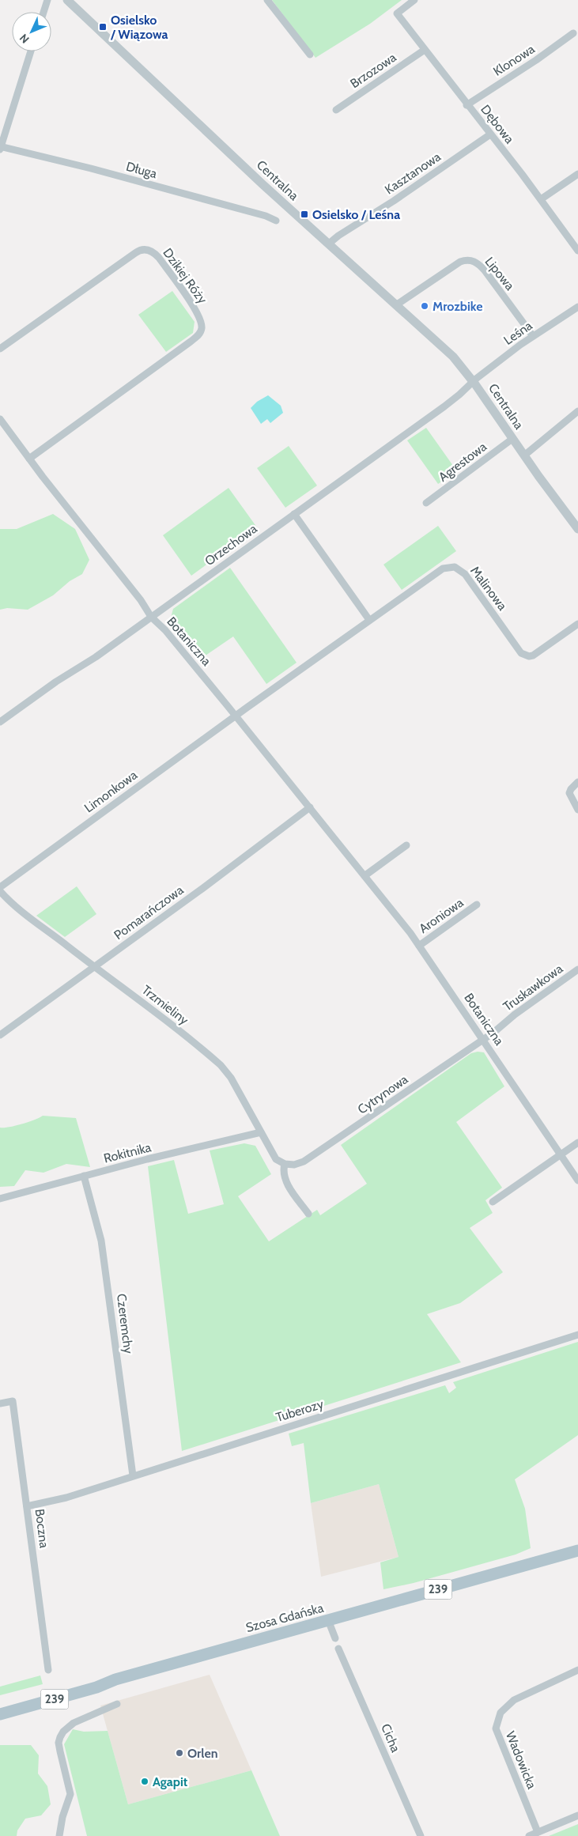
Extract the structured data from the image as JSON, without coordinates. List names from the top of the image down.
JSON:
{
  "streets": {
    "main road": ["239", "Szosa Gdańska"],
    "street": [
      "Klonowa",
      "Brzozowa",
      "Dębowa",
      "Długa",
      "Kasztanowa",
      "Centralna",
      "Lipowa",
      "Dzikiej Róży",
      "Leśna",
      "Agrestowa",
      "Orzechowa",
      "Malinowa",
      "Botaniczna",
      "Limonkowa",
      "Pomarańczowa",
      "Aroniowa",
      "Truskawkowa",
      "Trzmieliny",
      "Cytrynowa",
      "Rokitnika",
      "Czeremchy",
      "Tuberozy",
      "Boczna",
      "Cicha",
      "Wadowicka"
    ]
  },
  "crossings": [
    ["Klonowa", "Dębowa"],
    ["Brzozowa", "Dębowa"],
    ["Dębowa", "Kasztanowa"],
    ["Kasztanowa", "Centralna"],
    ["Centralna", "Lipowa"],
    ["Centralna", "Leśna"],
    ["Centralna", "Agrestowa"],
    ["Centralna", "Orzechowa"],
    ["Lipowa", "Leśna"],
    ["Dzikiej Róży", "Botaniczna"],
    ["Leśna", "Orzechowa"],
    ["Orzechowa", "Botaniczna"],
    ["Malinowa", "Botaniczna"],
    ["Malinowa", "Limonkowa"],
    ["Botaniczna", "Limonkowa"],
    ["Botaniczna", "Pomarańczowa"],
    ["Botaniczna", "Aroniowa"],
    ["Botaniczna", "Truskawkowa"],
    ["Botaniczna", "Cytrynowa"],
    ["Pomarańczowa", "Trzmieliny"],
    ["Truskawkowa", "Cytrynowa"],
    ["Trzmieliny", "Cytrynowa"],
    ["Trzmieliny", "Rokitnika"],
    ["Rokitnika", "Czeremchy"],
    ["Czeremchy", "Tuberozy"],
    ["Tuberozy", "Boczna"]
  ],
  "places": {
    "transit": ["Osielsko / Wiązowa", "Osielsko / Leśna"],
    "other": ["Mrozbike", "Orlen", "Agapit"]
  },
  "north": "bottom left"
}
